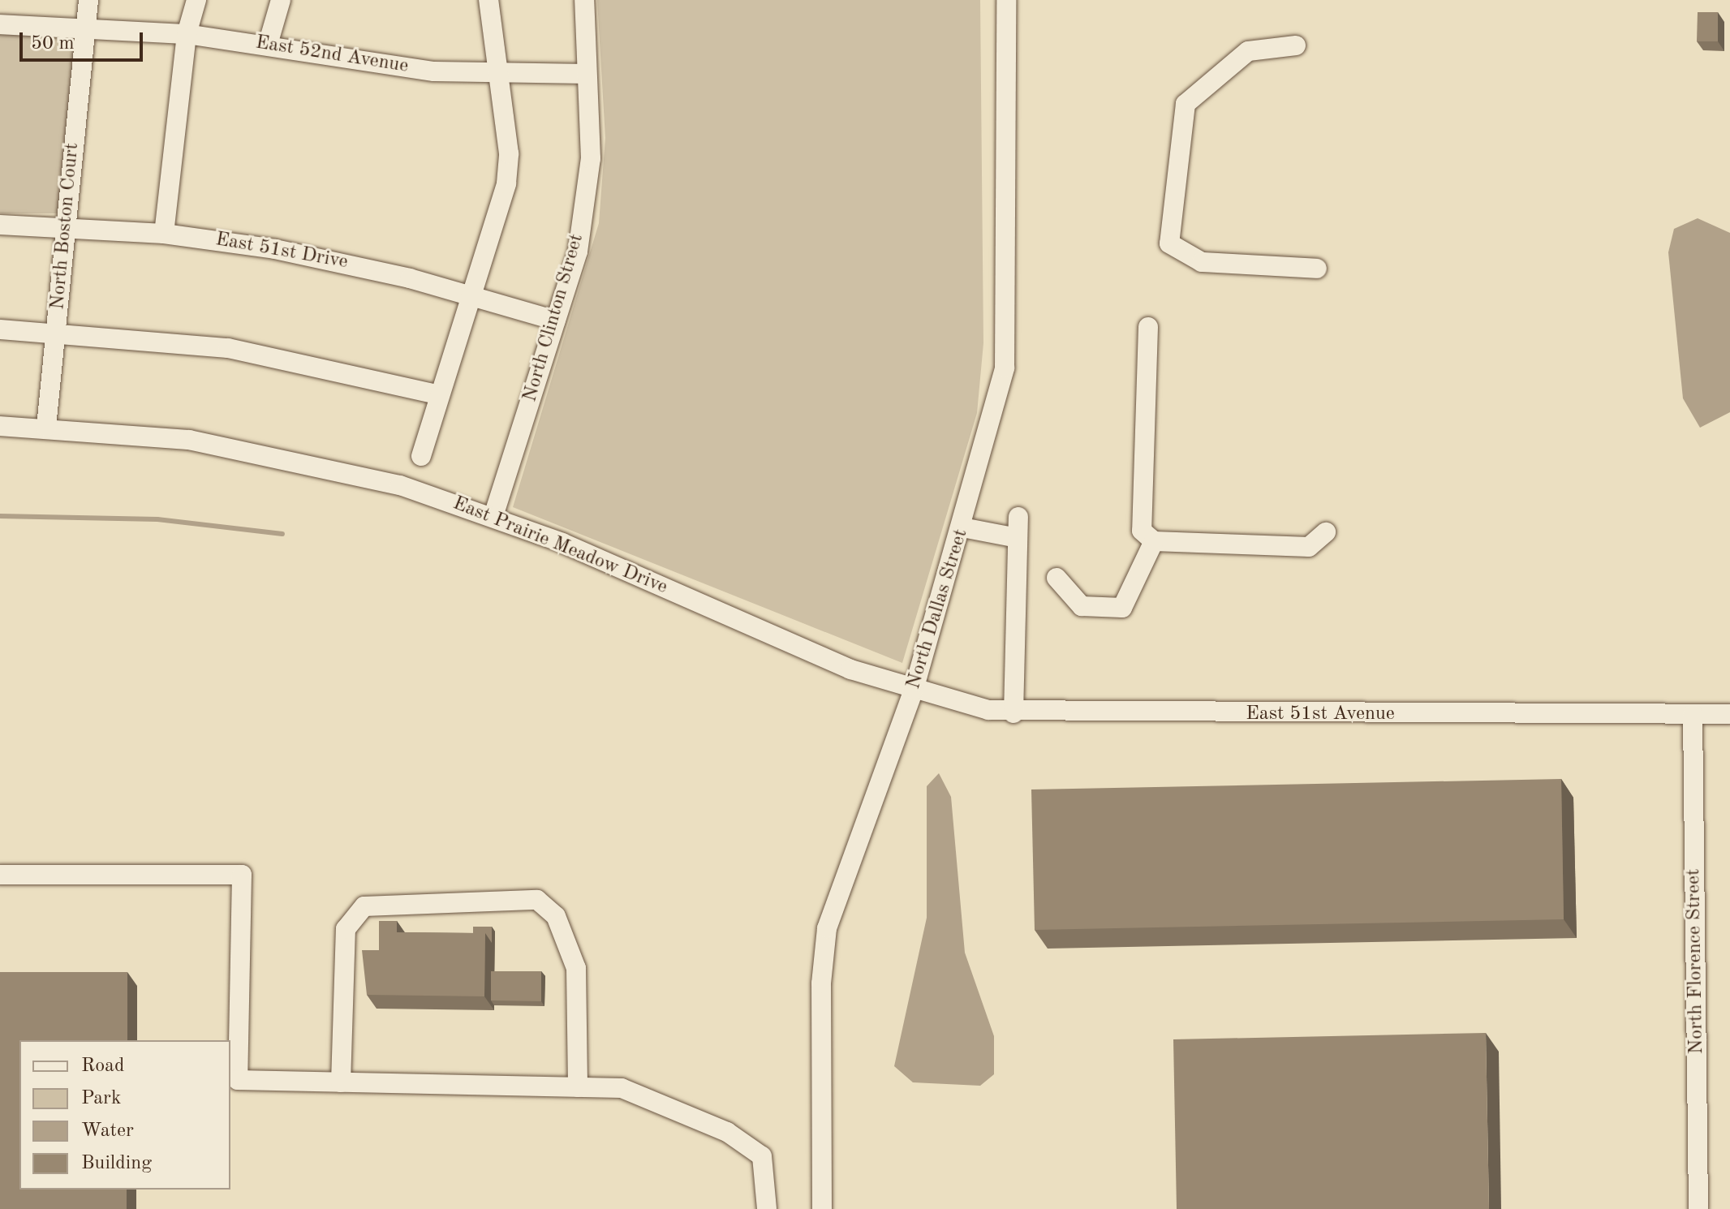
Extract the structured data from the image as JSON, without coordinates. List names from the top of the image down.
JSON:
{
  "streets": {
    "street": [
      "East 52nd Avenue",
      "North Boston Court",
      "East 51st Drive",
      "North Clinton Street",
      "East Prairie Meadow Drive",
      "North Dallas Street",
      "East 51st Avenue",
      "North Florence Street"
    ]
  },
  "crossings": [
    ["East 52nd Avenue", "North Boston Court"],
    ["East 52nd Avenue", "North Clinton Street"],
    ["North Boston Court", "East 51st Drive"],
    ["North Boston Court", "East Prairie Meadow Drive"],
    ["East 51st Drive", "North Clinton Street"],
    ["North Clinton Street", "East Prairie Meadow Drive"],
    ["East Prairie Meadow Drive", "North Dallas Street"],
    ["East Prairie Meadow Drive", "East 51st Avenue"],
    ["North Dallas Street", "East 51st Avenue"],
    ["East 51st Avenue", "North Florence Street"]
  ],
  "legend": [
    "Road",
    "Park",
    "Water",
    "Building"
  ],
  "scale_bar": "50 m"
}
